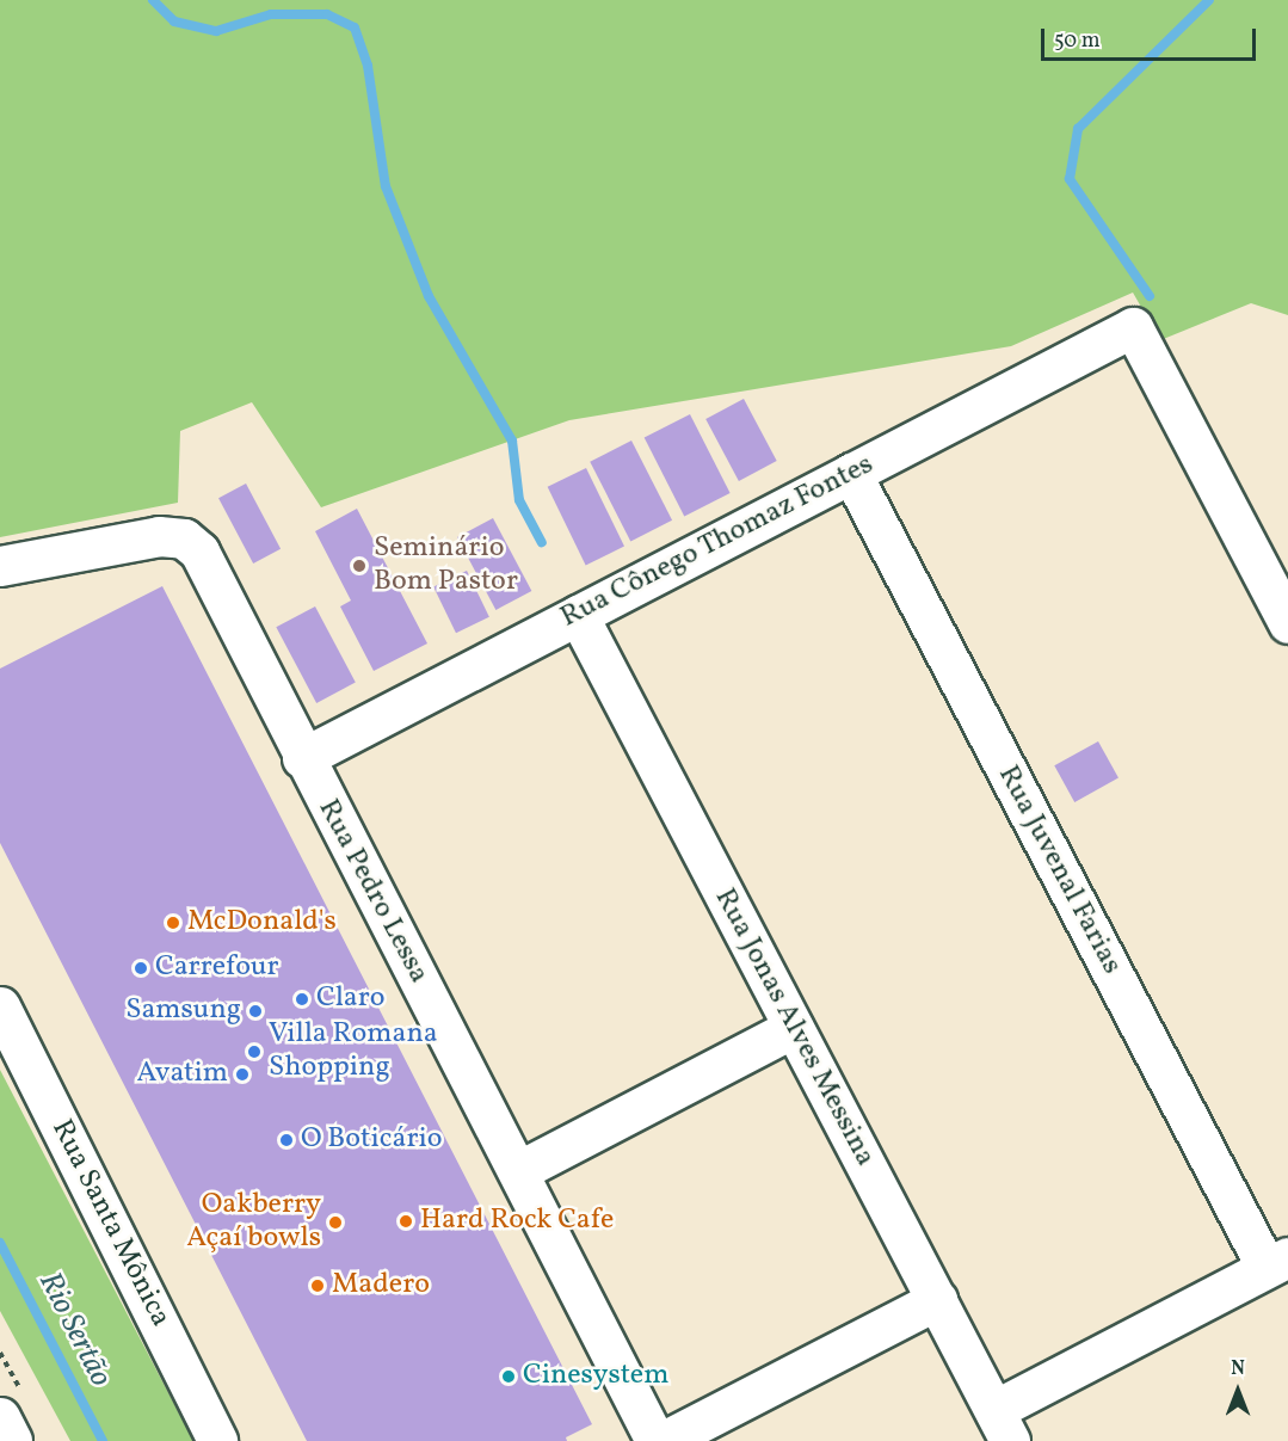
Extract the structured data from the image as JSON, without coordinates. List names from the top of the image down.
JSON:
{
  "streets": {
    "street": [
      "Rua Cônego Thomaz Fontes",
      "Rua Juvenal Farias",
      "Rua Pedro Lessa",
      "Rua Jonas Alves Messina",
      "Rua Santa Mônica"
    ]
  },
  "crossings": [
    ["Rua Cônego Thomaz Fontes", "Rua Juvenal Farias"],
    ["Rua Cônego Thomaz Fontes", "Rua Pedro Lessa"],
    ["Rua Cônego Thomaz Fontes", "Rua Jonas Alves Messina"]
  ],
  "water": ["Rio Sertão"],
  "places": [
    "Seminário Bom Pastor",
    "McDonald's",
    "Carrefour",
    "Claro",
    "Samsung",
    "Villa Romana Shopping",
    "Avatim",
    "O Boticário",
    "Hard Rock Cafe",
    "Oakberry Açaí bowls",
    "Madero",
    "Cinesystem"
  ],
  "scale_bar": "50 m",
  "north": "top"
}
